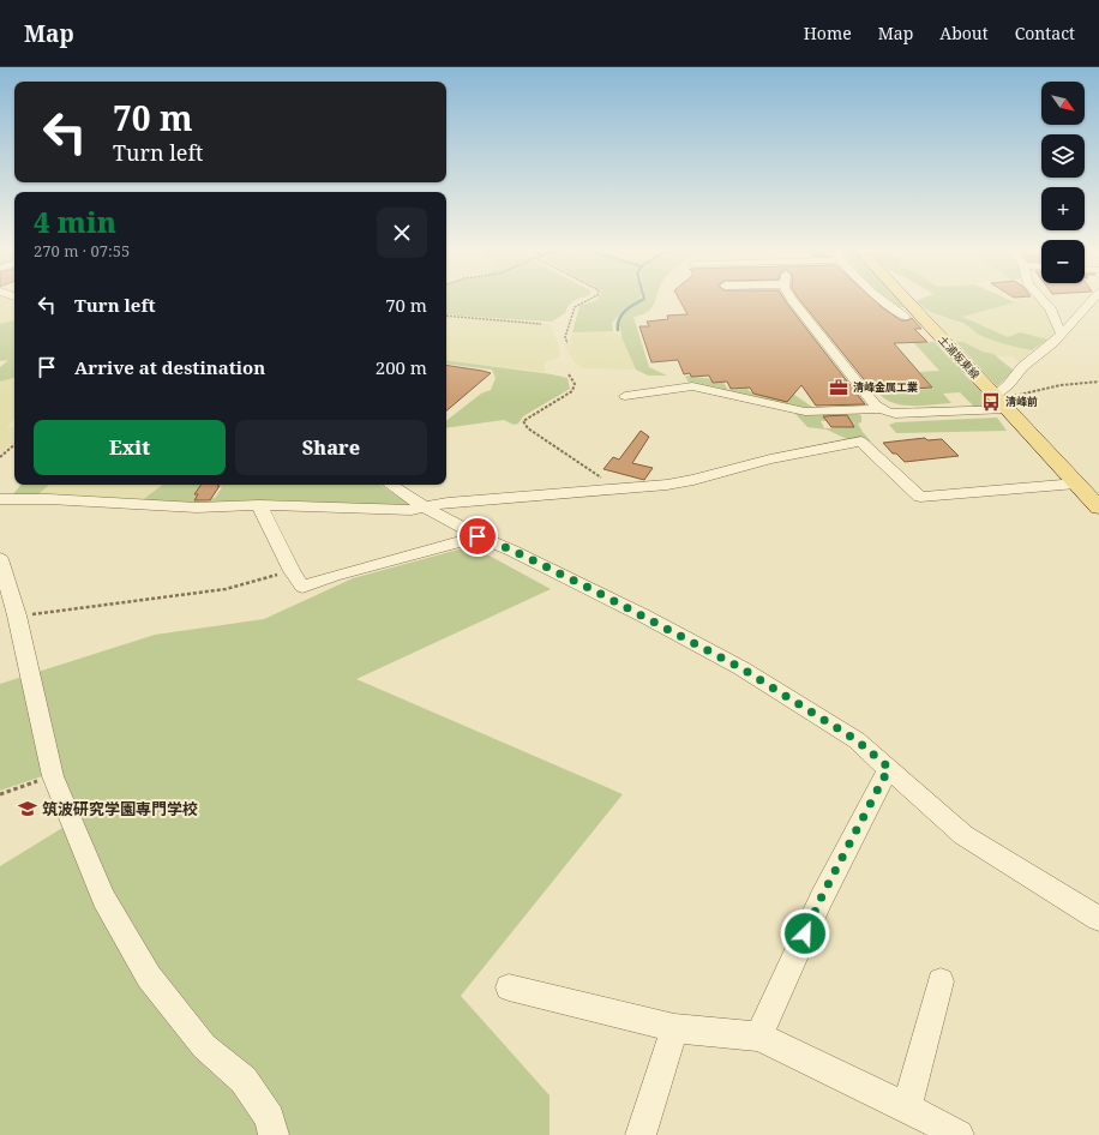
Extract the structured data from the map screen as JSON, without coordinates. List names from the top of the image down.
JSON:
{
  "streets": {
    "main road": ["土浦坂東線"]
  },
  "places": {
    "office": ["清峰金属工業"],
    "bus stop": ["清峰前"],
    "school or university": ["筑波研究学園専門学校"]
  },
  "north": "bottom right",
  "page": {
    "header": "Map",
    "nav": [
      "Home",
      "Map",
      "About",
      "Contact"
    ],
    "map_buttons": ["+", "−"],
    "turn": ["70 m", "Turn left"],
    "heading": ["4 min", "270 m · 07:55"],
    "list": [
      {
        "name": "Turn left",
        "value": "70 m"
      },
      {
        "name": "Arrive at destination",
        "value": "200 m"
      }
    ],
    "buttons": ["Exit", "Share"]
  }
}
